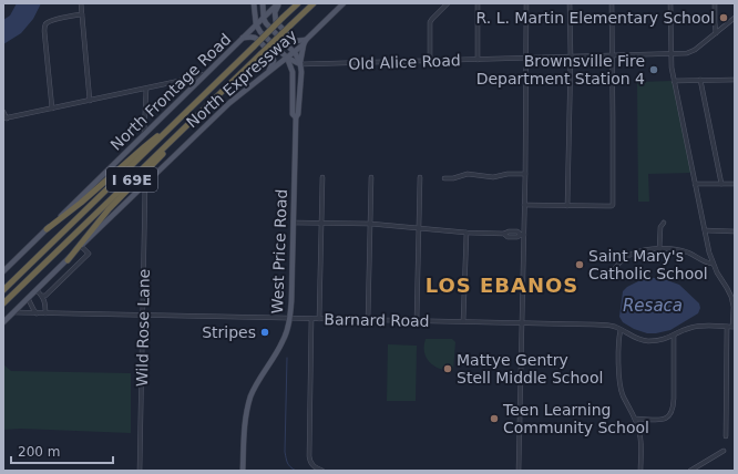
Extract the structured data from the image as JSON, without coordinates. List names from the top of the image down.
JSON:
{
  "streets": {
    "highway": ["North Expressway", "I 69E"],
    "main road": ["North Frontage Road", "West Price Road"],
    "street": ["Old Alice Road", "Barnard Road", "Wild Rose Lane"]
  },
  "crossings": [
    ["Old Alice Road", "West Price Road"],
    ["North Expressway", "West Price Road"],
    ["North Expressway", "Barnard Road"],
    ["North Expressway", "Wild Rose Lane"],
    ["North Frontage Road", "West Price Road"],
    ["West Price Road", "Barnard Road"],
    ["Barnard Road", "Wild Rose Lane"]
  ],
  "districts": ["LOS EBANOS"],
  "water": ["Resaca"],
  "places": [
    "R. L. Martin Elementary School",
    "Brownsville Fire Department Station 4",
    "Saint Mary's Catholic School",
    "Stripes",
    "Mattye Gentry Stell Middle School",
    "Teen Learning Community School"
  ],
  "scale_bar": "200 m"
}
